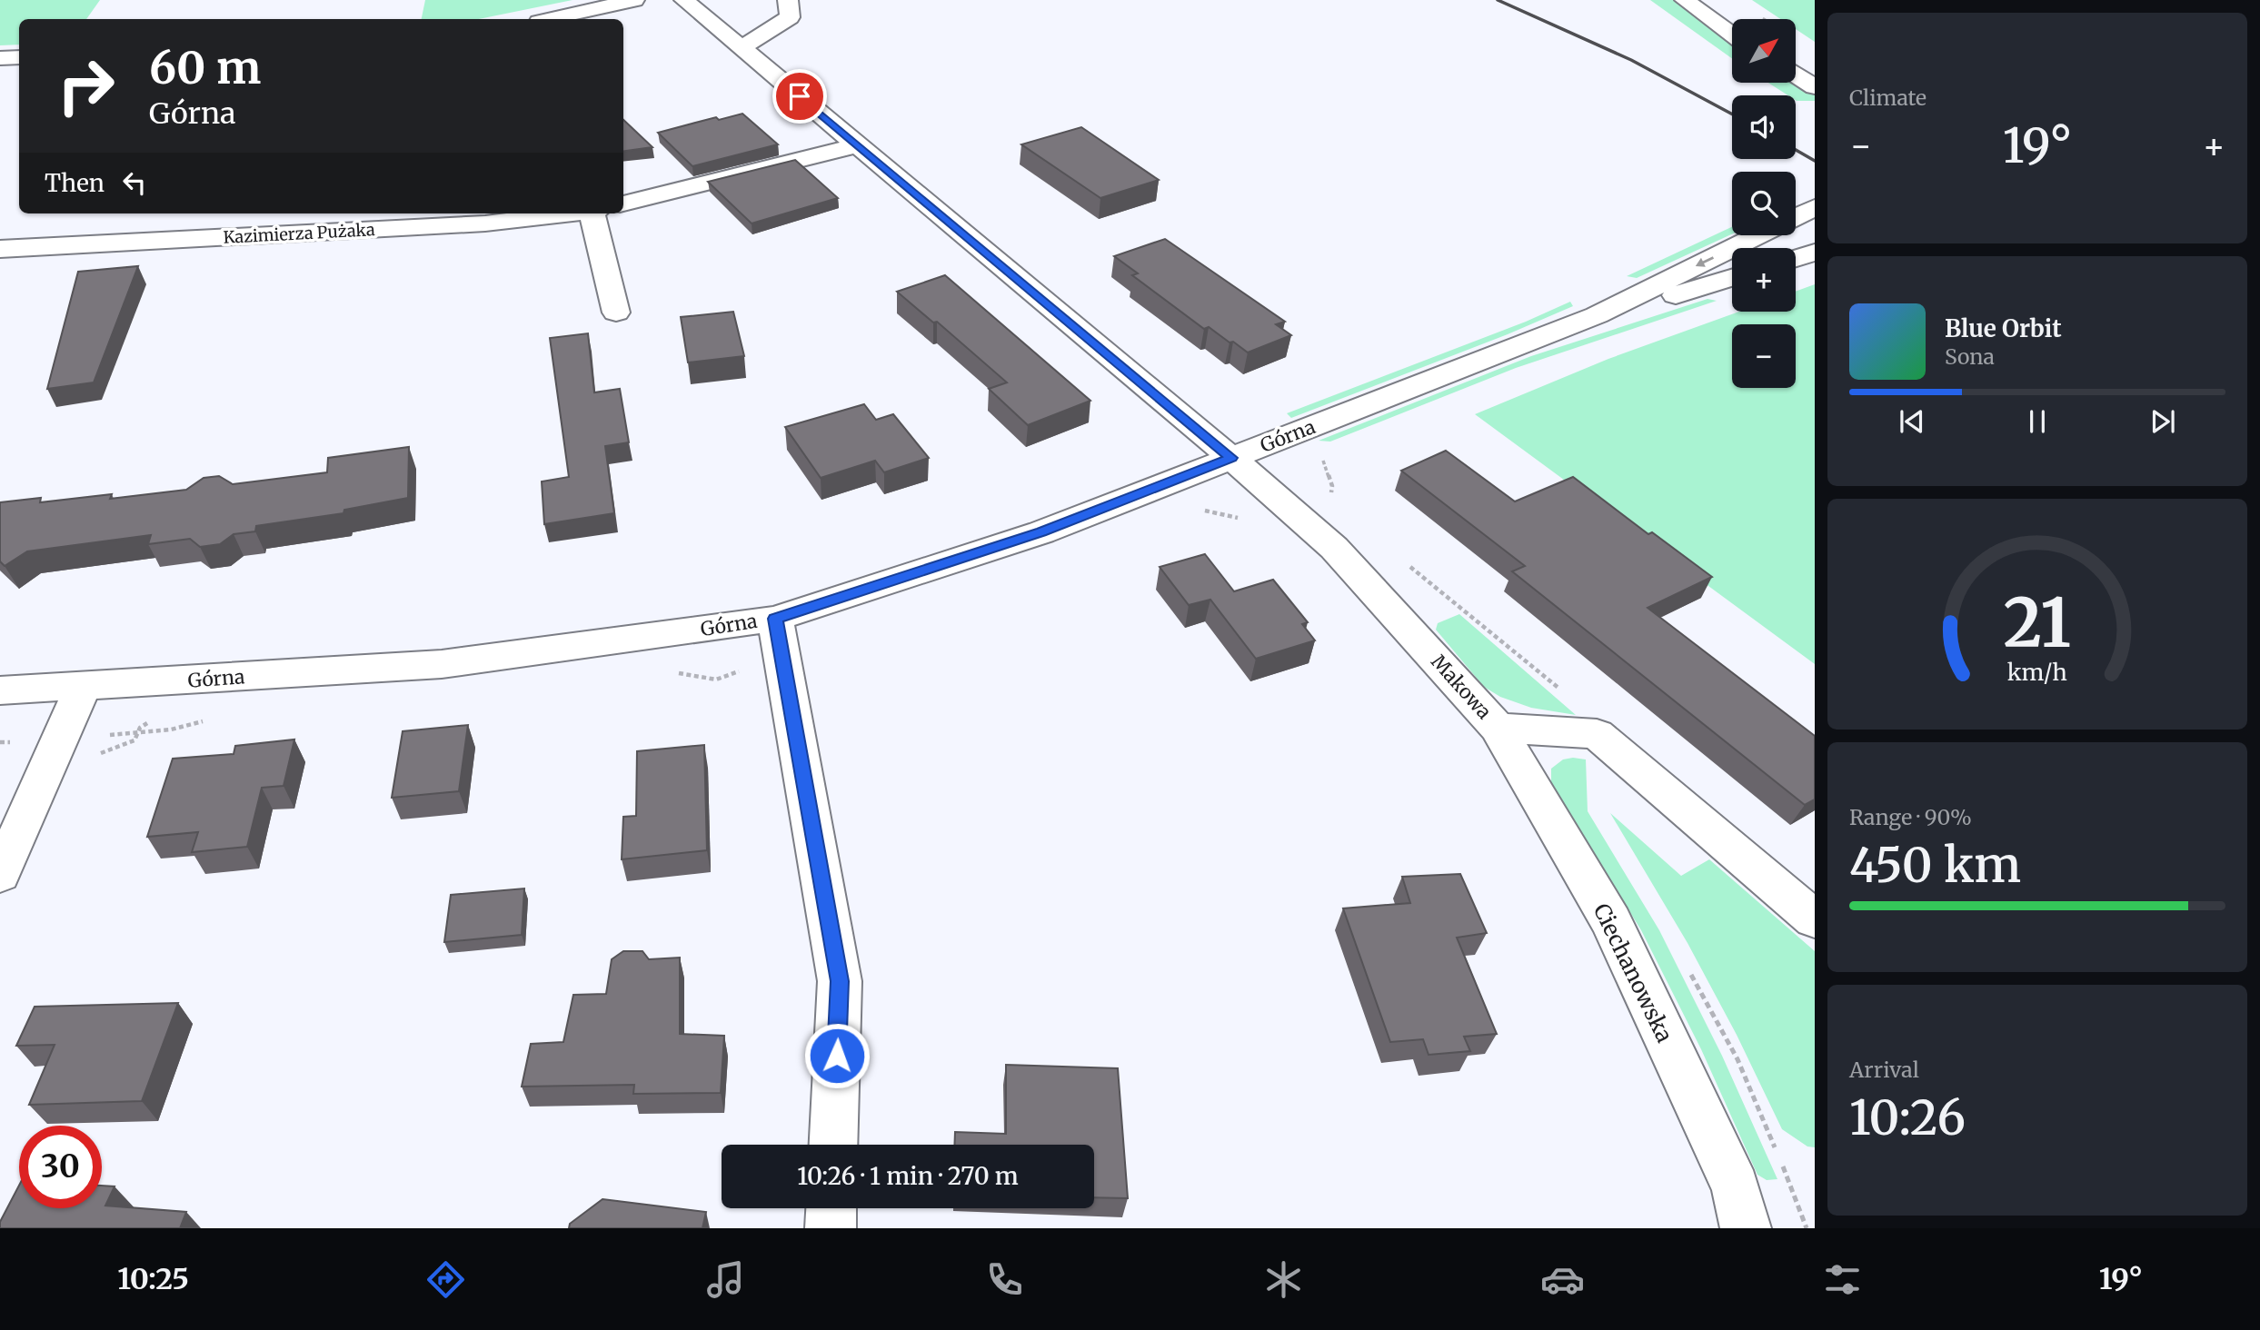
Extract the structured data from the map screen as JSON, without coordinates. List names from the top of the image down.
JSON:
{
  "streets": {
    "street": [
      "Kazimierza Pużaka",
      "Górna",
      "Makowa",
      "Ciechanowska"
    ]
  },
  "crossings": [
    ["Górna", "Makowa"],
    ["Makowa", "Ciechanowska"]
  ],
  "north": "top right",
  "page": {
    "tile": [
      "Climate",
      ["Range · 90%", "450 km"],
      ["Arrival", "10:26"]
    ],
    "map_buttons": ["+", "−"],
    "turn": ["60 m", "Górna"],
    "heat": ["−", "19°", "+"],
    "then": "Then",
    "song": ["Blue Orbit", "Sona"],
    "limit": "30",
    "trip": "10:26 · 1 min · 270 m",
    "tabs": ["10:25", "19°"],
    "gauge": ["21", "km/h"]
  }
}
